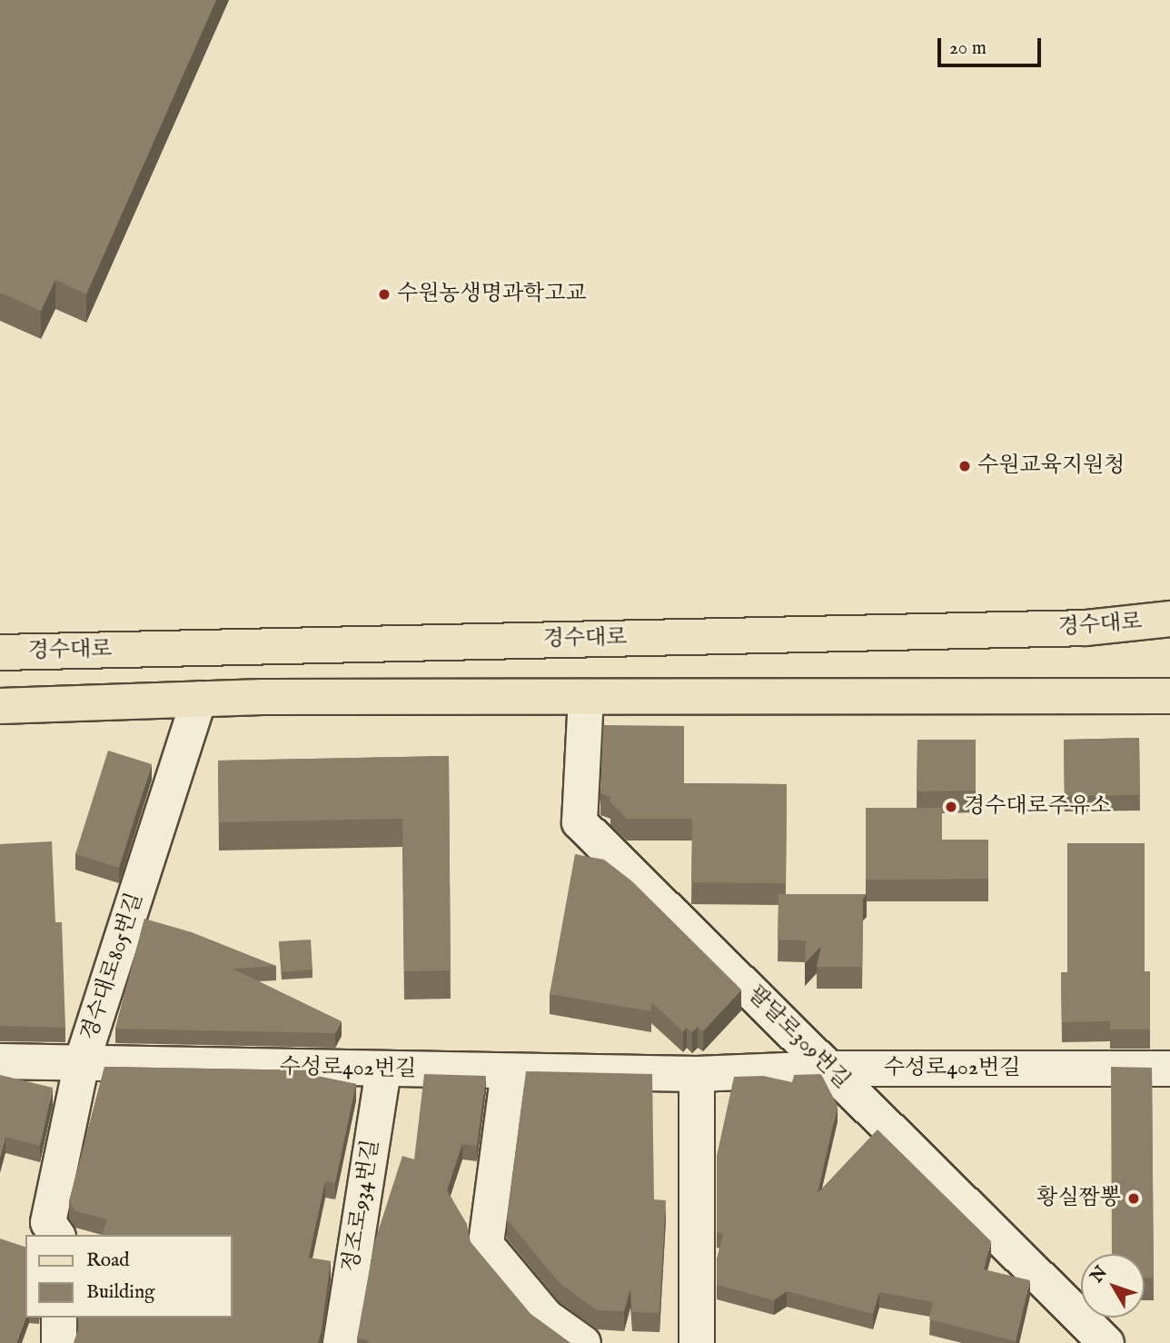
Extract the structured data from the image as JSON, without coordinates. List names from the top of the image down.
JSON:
{
  "streets": {
    "main road": ["경수대로"],
    "street": [
      "경수대로805번길",
      "팔달로309번길",
      "수성로402번길",
      "정조로934번길"
    ]
  },
  "crossings": [
    ["경수대로805번길", "수성로402번길"],
    ["팔달로309번길", "수성로402번길"],
    ["수성로402번길", "정조로934번길"]
  ],
  "places": [
    "수원농생명과학고교",
    "수원교육지원청",
    "경수대로주유소",
    "황실짬뽕"
  ],
  "legend": ["Road", "Building"],
  "scale_bar": "20 m",
  "north": "top left"
}
